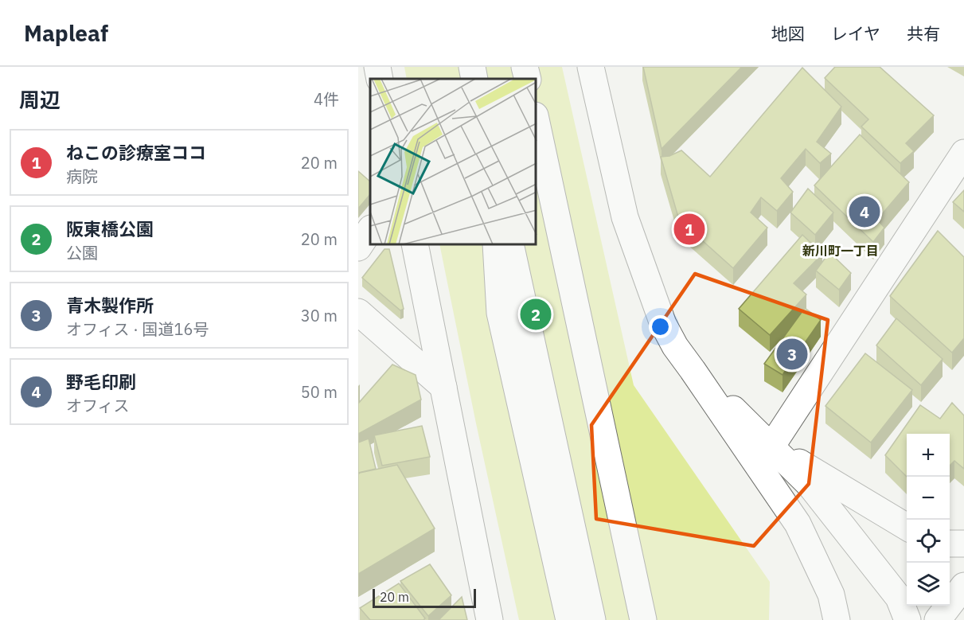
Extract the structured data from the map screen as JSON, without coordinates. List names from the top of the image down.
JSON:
{
  "districts": ["新川町一丁目"],
  "scale_bar": "20 m",
  "page": {
    "header": "Mapleaf",
    "nav": ["地図", "レイヤ", "共有"],
    "heading": ["周辺", "4件"],
    "list": [
      {
        "mark": "1",
        "name": "ねこの診療室ココ",
        "note": "病院",
        "value": "20 m"
      },
      {
        "mark": "2",
        "name": "阪東橋公園",
        "note": "公園",
        "value": "20 m"
      },
      {
        "mark": "3",
        "name": "青木製作所",
        "note": "オフィス · 国道16号",
        "value": "30 m"
      },
      {
        "mark": "4",
        "name": "野毛印刷",
        "note": "オフィス",
        "value": "50 m"
      }
    ],
    "pins": [
      "4",
      "1",
      "2",
      "3"
    ],
    "map_buttons": ["+", "−"],
    "scale": "20 m"
  }
}
